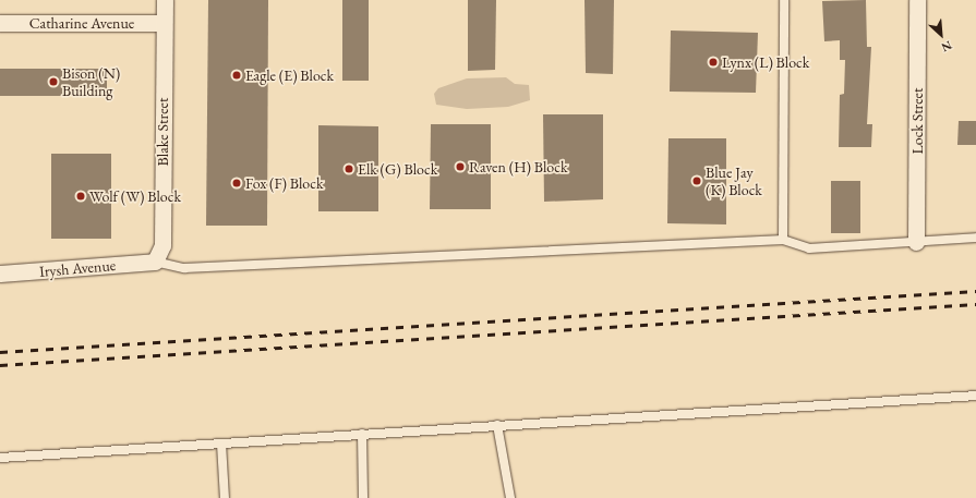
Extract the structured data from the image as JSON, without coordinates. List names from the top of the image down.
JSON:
{
  "streets": {
    "street": [
      "Catharine Avenue",
      "Lock Street",
      "Blake Street",
      "Irysh Avenue"
    ]
  },
  "crossings": [
    ["Catharine Avenue", "Blake Street"],
    ["Blake Street", "Irysh Avenue"]
  ],
  "places": [
    "Lynx (L) Block",
    "Eagle (E) Block",
    "Bison (N) Building",
    "Raven (H) Block",
    "Elk (G) Block",
    "Blue Jay (K) Block",
    "Fox (F) Block",
    "Wolf (W) Block"
  ],
  "north": "bottom right"
}
